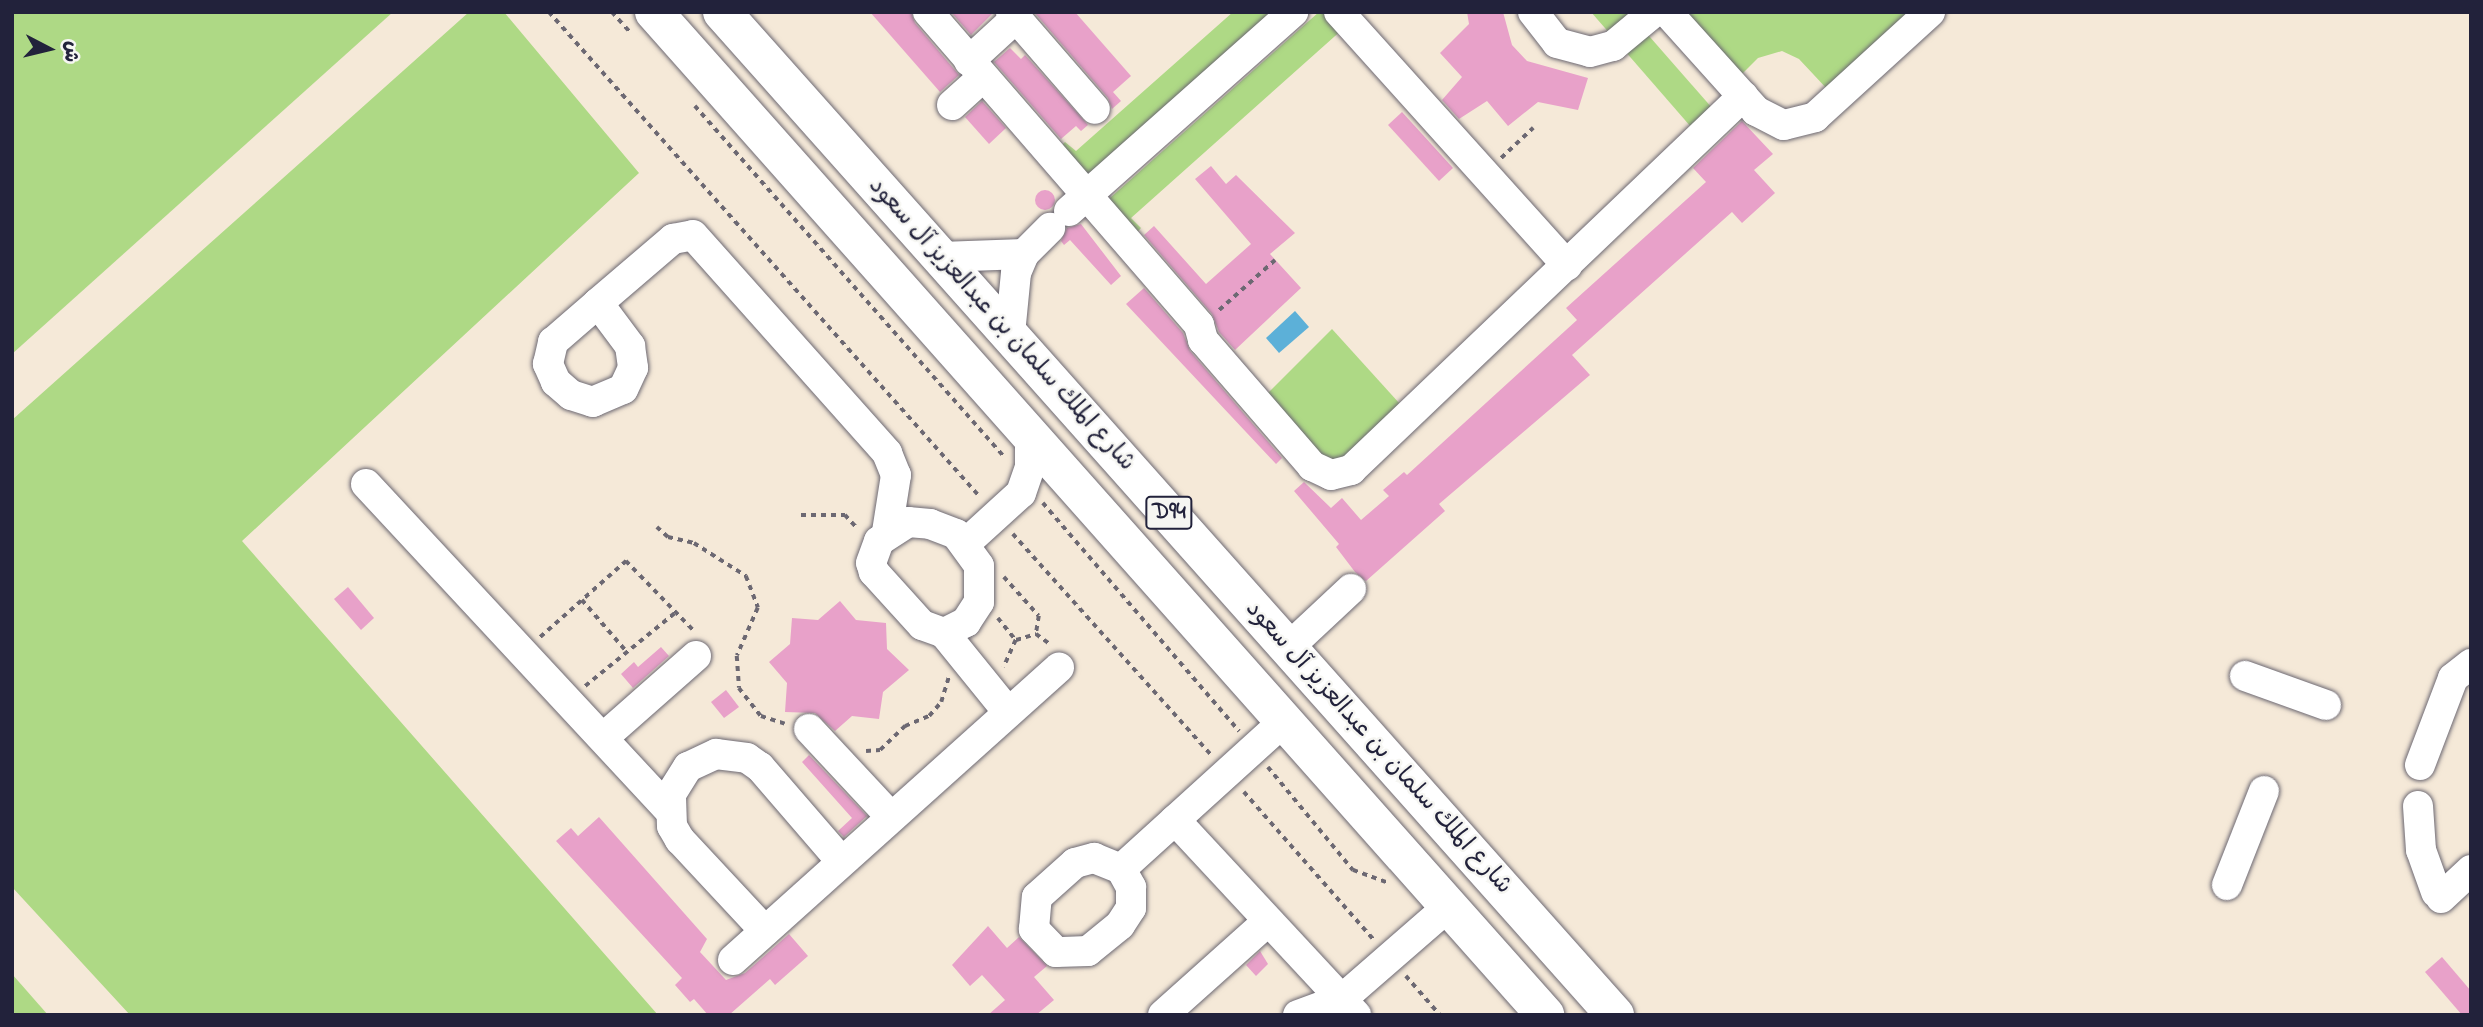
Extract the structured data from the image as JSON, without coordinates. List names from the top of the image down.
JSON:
{
  "streets": {
    "main road": ["شارع الملك سلمان بن عبدالعزيز آل سعود", "D94"]
  },
  "north": "right"
}
